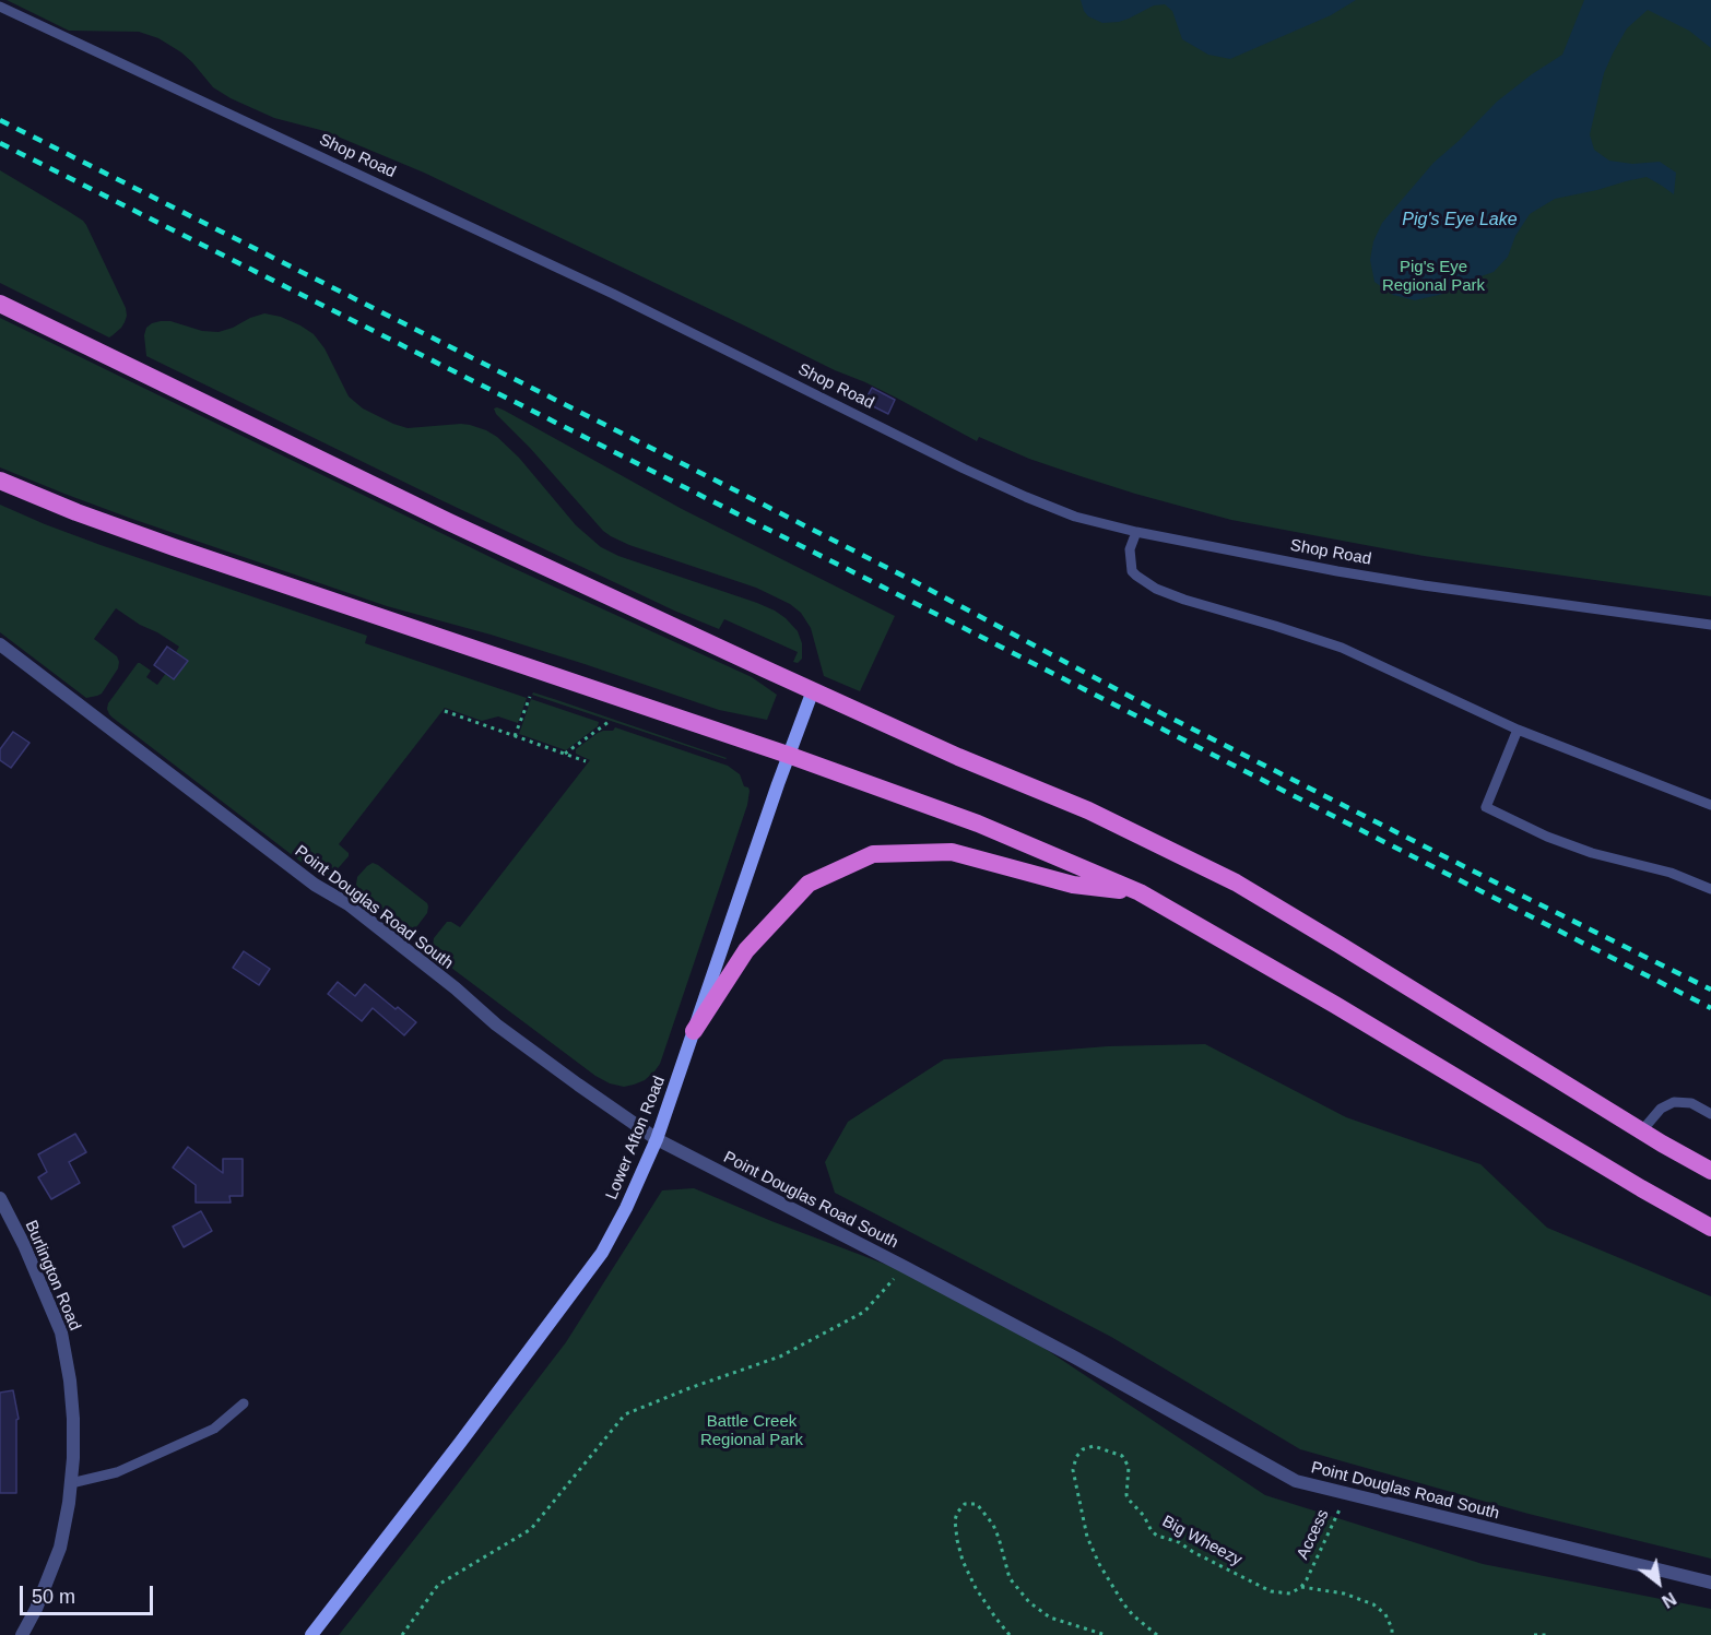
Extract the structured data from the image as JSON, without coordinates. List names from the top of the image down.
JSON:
{
  "streets": {
    "main road": ["Lower Afton Road"],
    "street": ["Point Douglas Road South", "Burlington Road"],
    "lane": ["Shop Road"],
    "path": ["Access", "Big Wheezy"]
  },
  "crossings": [
    ["Point Douglas Road South", "Lower Afton Road"],
    ["Point Douglas Road South", "Access"],
    ["Access", "Big Wheezy"]
  ],
  "water": ["Pig's Eye Lake"],
  "parks": ["Pig's Eye Regional Park", "Battle Creek Regional Park"],
  "scale_bar": "50 m",
  "north": "bottom right"
}
